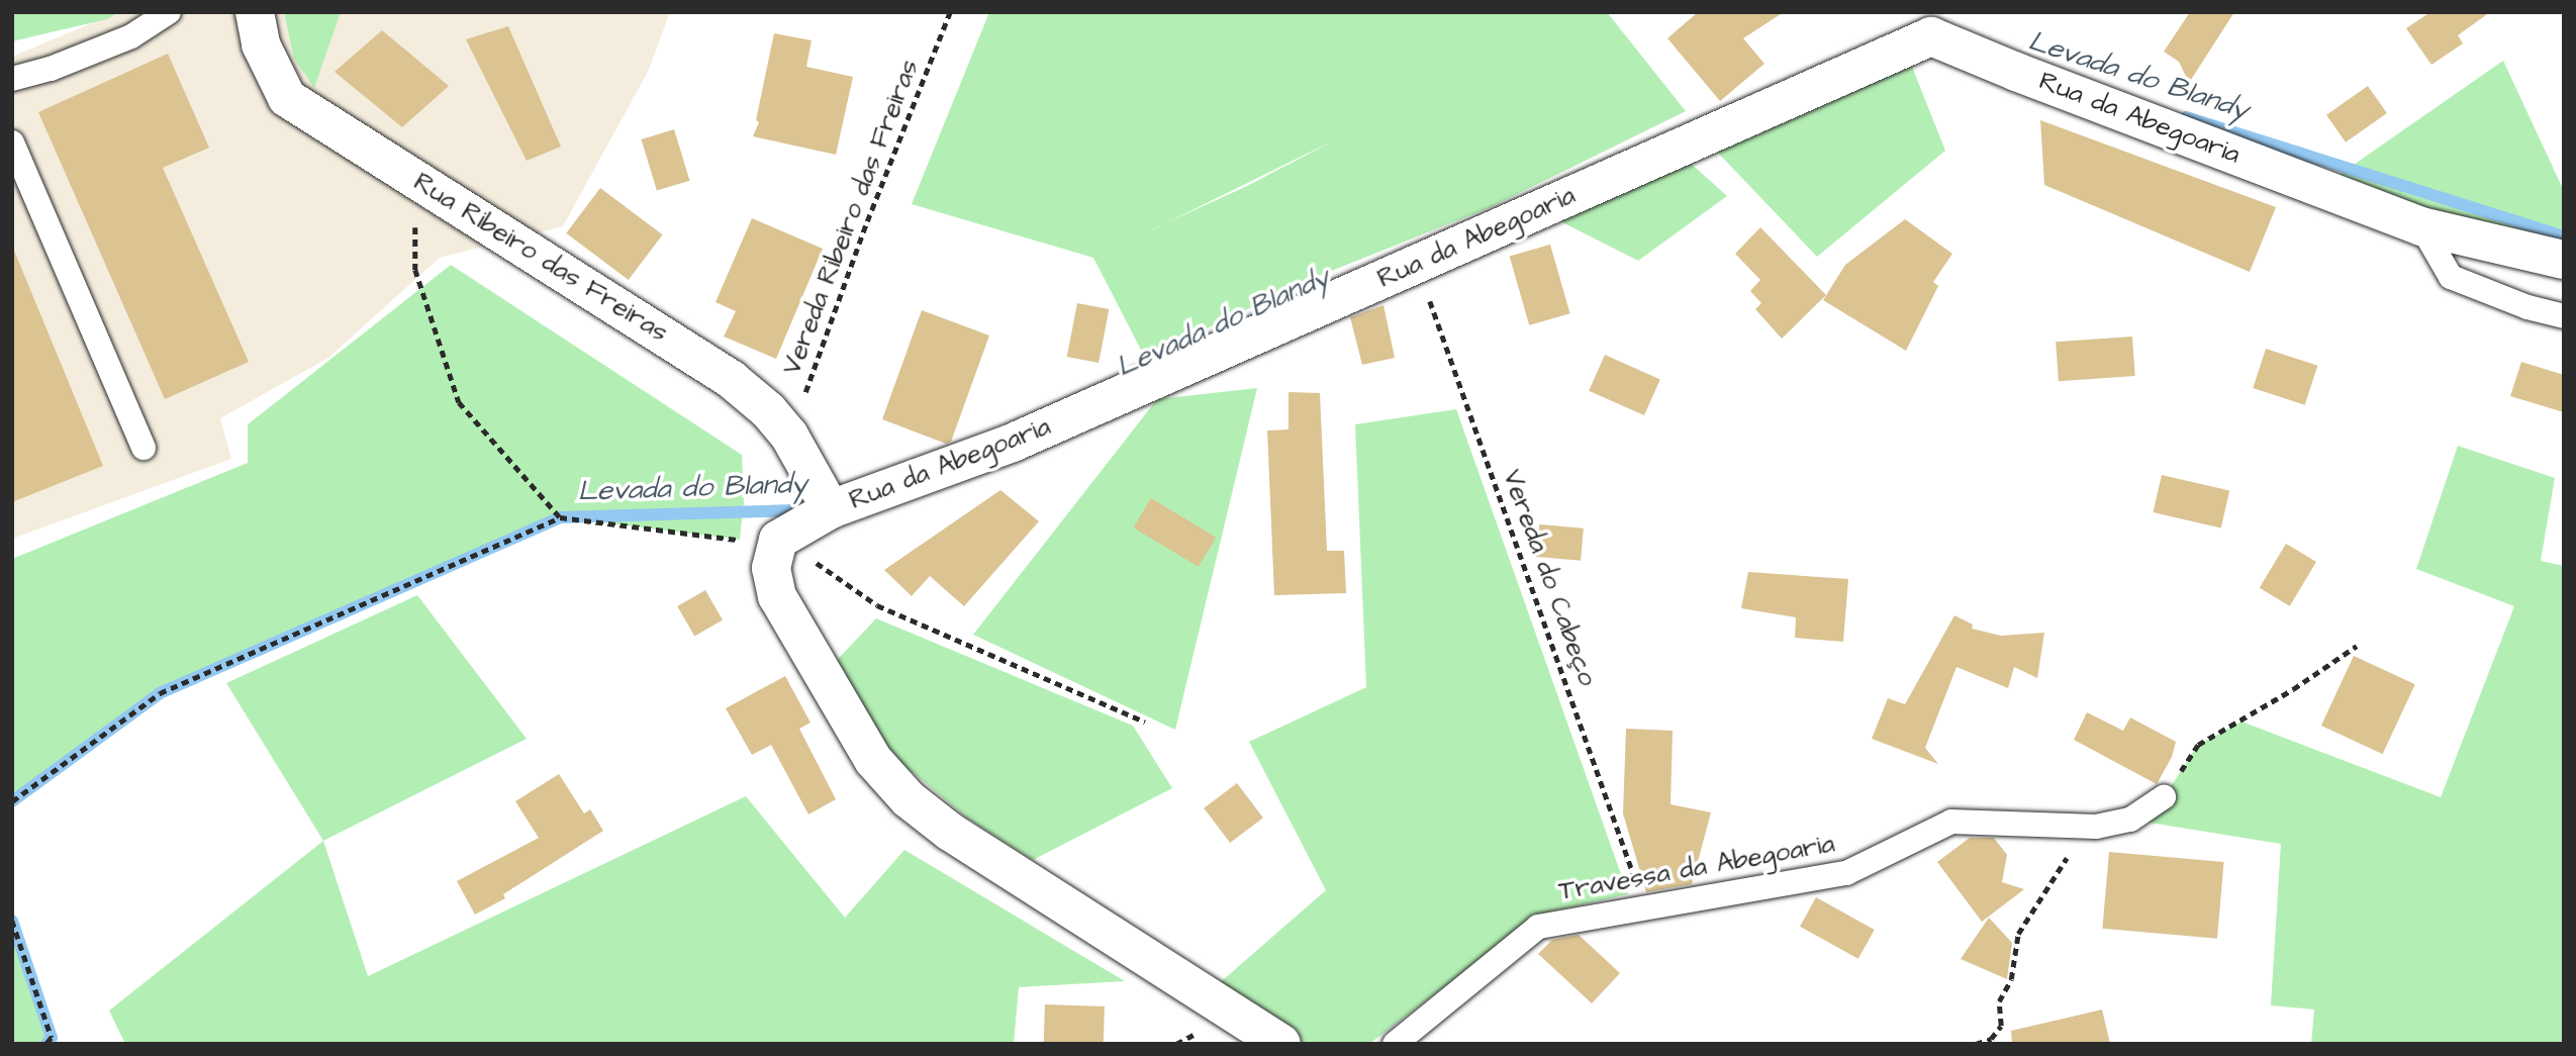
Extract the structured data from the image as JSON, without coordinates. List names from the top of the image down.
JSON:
{
  "streets": {
    "street": ["Rua da Abegoaria", "Rua Ribeiro das Freiras"],
    "lane": ["Travessa da Abegoaria"],
    "path": ["Vereda Ribeiro das Freiras", "Vereda do Cabeço"]
  },
  "crossings": [
    ["Rua da Abegoaria", "Rua Ribeiro das Freiras"],
    ["Rua da Abegoaria", "Vereda do Cabeço"],
    ["Vereda Ribeiro das Freiras", "Rua Ribeiro das Freiras"],
    ["Vereda do Cabeço", "Travessa da Abegoaria"]
  ],
  "water": ["Levada do Blandy"]
}
